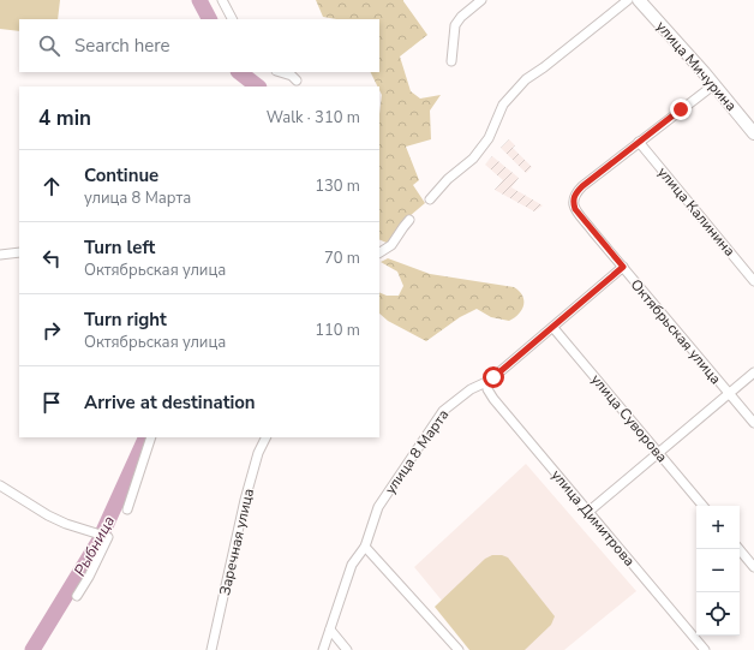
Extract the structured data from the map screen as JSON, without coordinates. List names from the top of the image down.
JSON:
{
  "streets": {
    "street": [
      "улица Мичурина",
      "улица Калинина",
      "Октябрьская улица",
      "улица Суворова",
      "улица 8 Марта",
      "улица Димитрова",
      "Заречная улица"
    ]
  },
  "crossings": [
    ["улица Мичурина", "Октябрьская улица"],
    ["улица Калинина", "Октябрьская улица"],
    ["Октябрьская улица", "улица 8 Марта"],
    ["улица Суворова", "улица 8 Марта"],
    ["улица 8 Марта", "улица Димитрова"]
  ],
  "water": ["Рыбница"],
  "page": {
    "search": "Search here",
    "heading": ["4 min", "Walk · 310 m"],
    "list": [
      ["Continue", "улица 8 Марта", "130 m"],
      ["Turn left", "Октябрьская улица", "70 m"],
      ["Turn right", "Октябрьская улица", "110 m"],
      "Arrive at destination"
    ],
    "map_buttons": ["+", "−"]
  }
}
